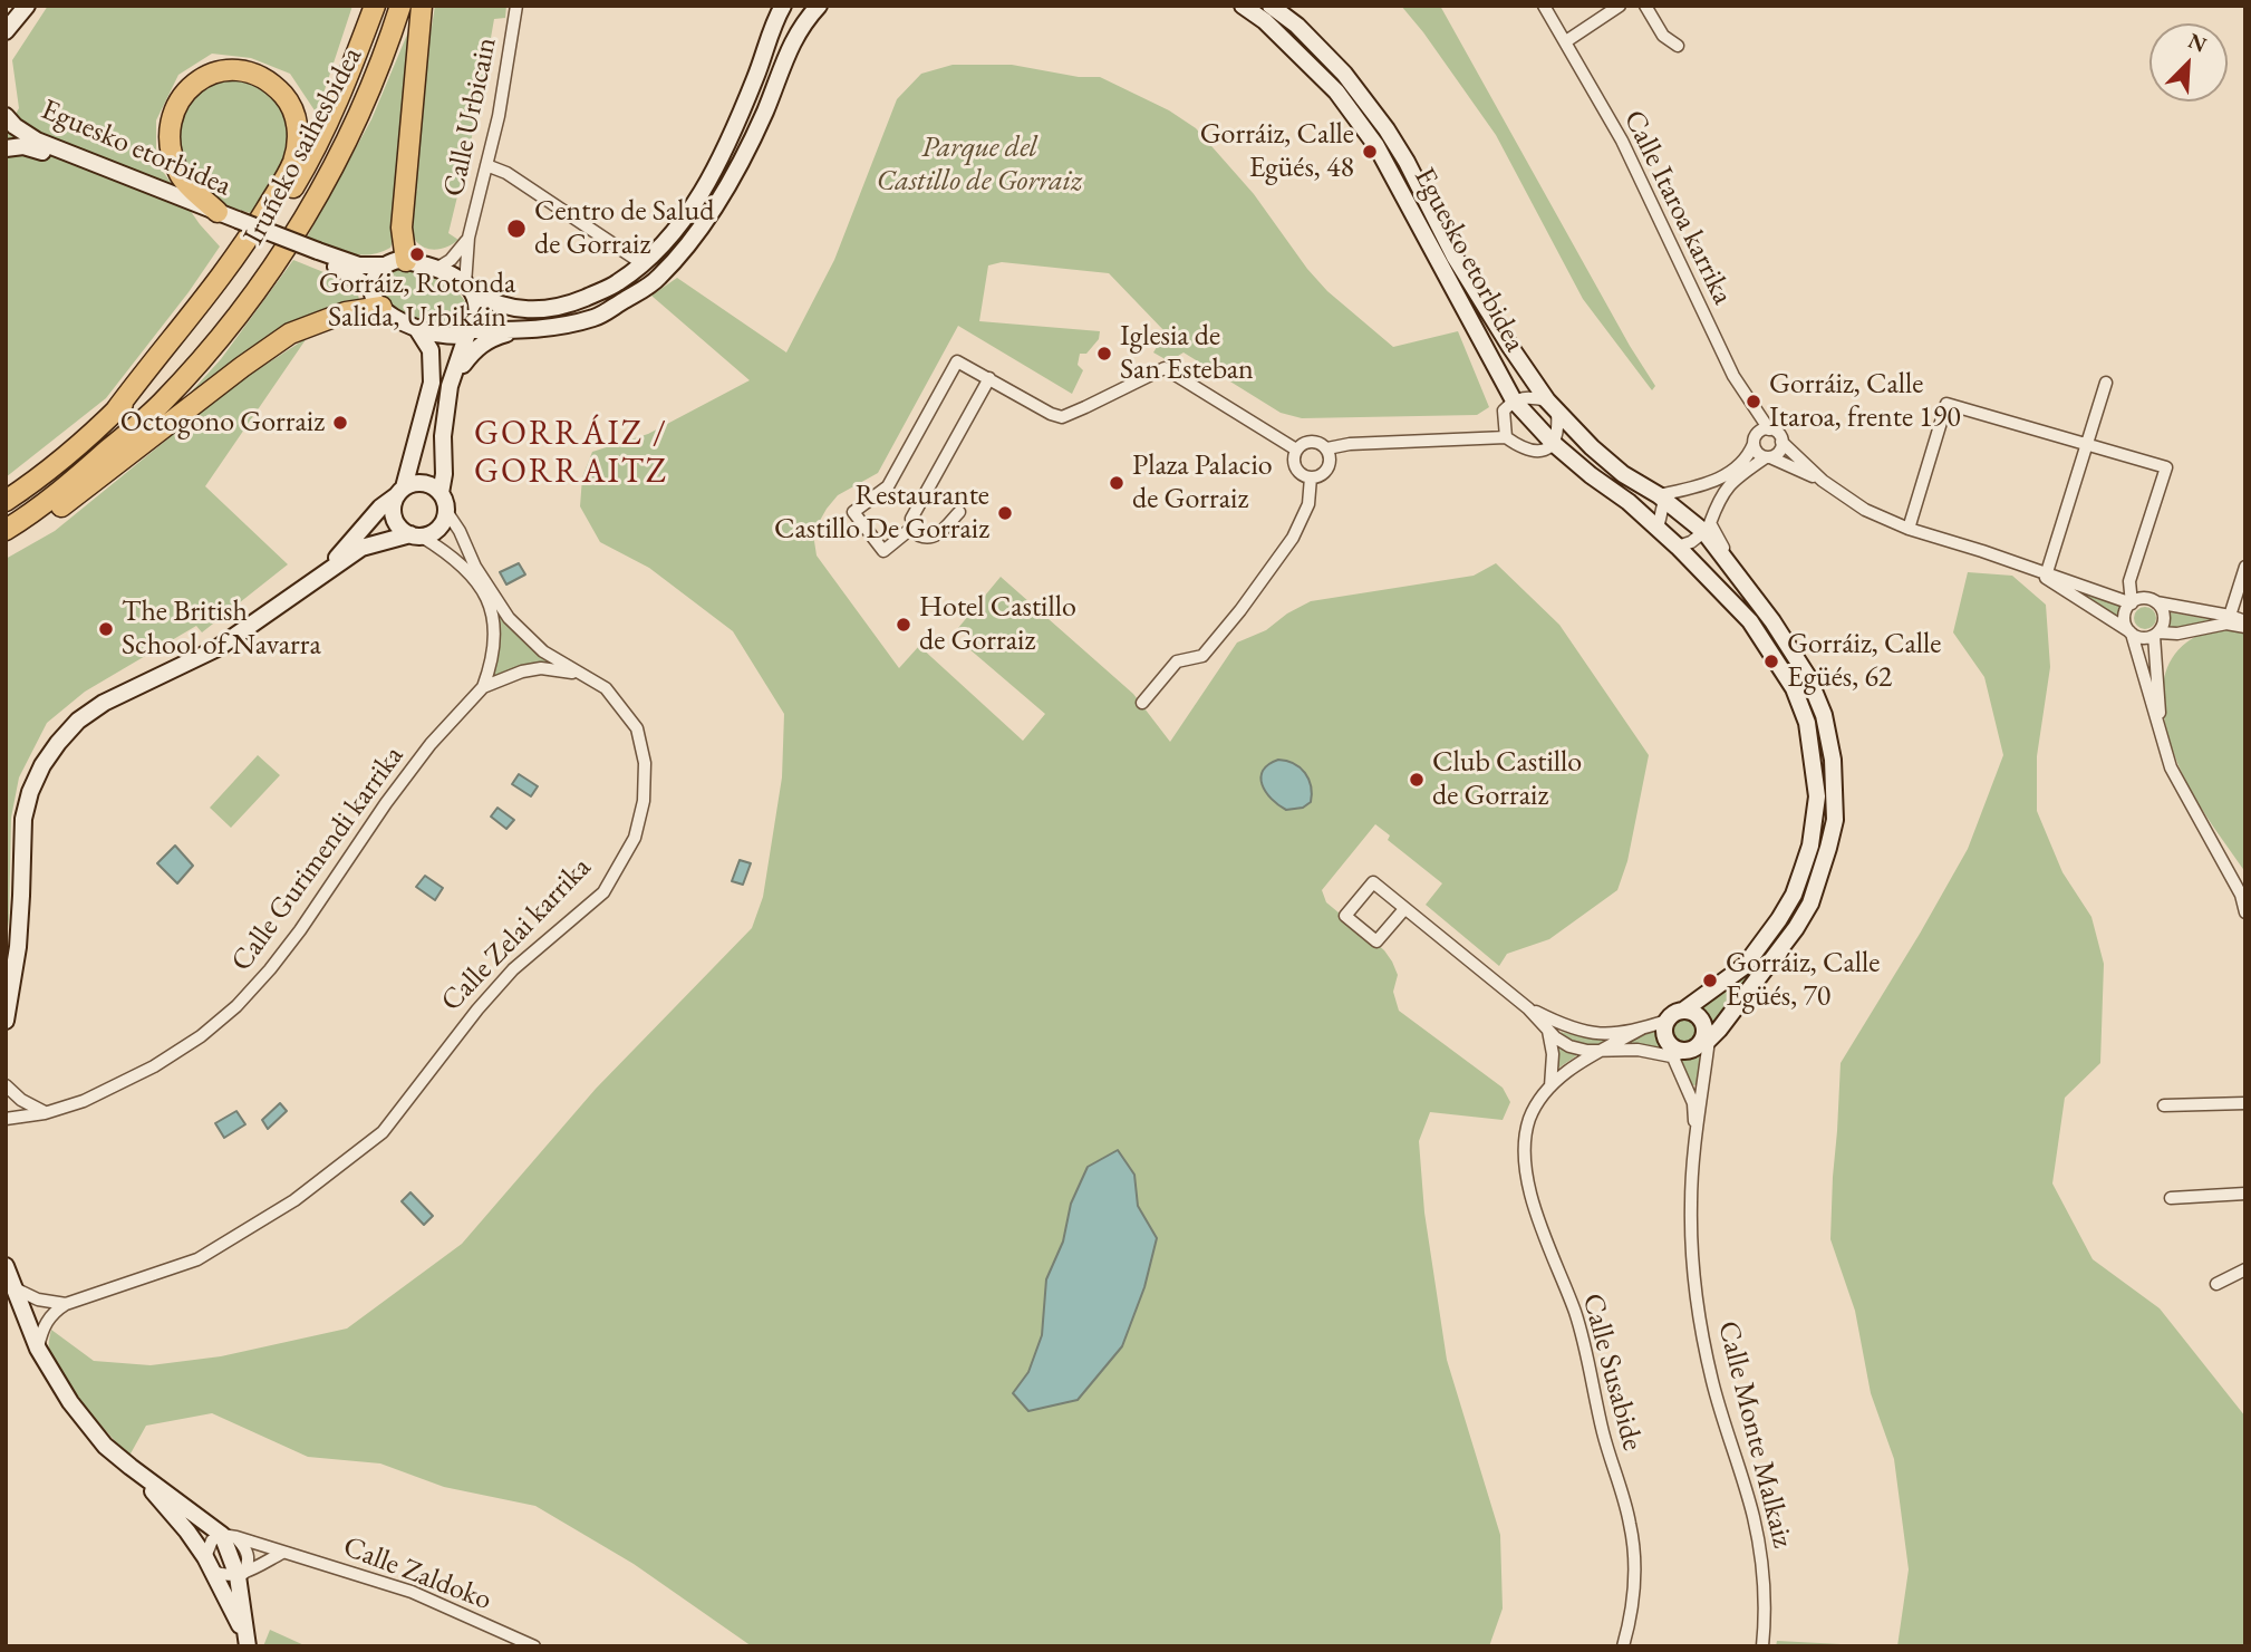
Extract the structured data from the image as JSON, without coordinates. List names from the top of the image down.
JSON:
{
  "streets": {
    "highway": ["Iruñeko saihesbidea"],
    "street": [
      "Calle Urbicain",
      "Eguesko etorbidea",
      "Calle Itaroa karrika",
      "Calle Gurimendi karrika",
      "Calle Zelai karrika",
      "Calle Susabide",
      "Calle Monte Malkaiz",
      "Calle Zaldoko"
    ]
  },
  "crossings": [
    ["Calle Urbicain", "Eguesko etorbidea"],
    ["Eguesko etorbidea", "Calle Monte Malkaiz"],
    ["Calle Gurimendi karrika", "Calle Zelai karrika"]
  ],
  "districts": ["GORRÁIZ / GORRAITZ"],
  "parks": ["Parque del Castillo de Gorraiz"],
  "places": [
    "Gorráiz, Calle Egüés, 48",
    "Centro de Salud de Gorraiz",
    "Gorráiz, Rotonda Salida, Urbikáin",
    "Iglesia de San Esteban",
    "Gorráiz, Calle Itaroa, frente 190",
    "Octogono Gorraiz",
    "Plaza Palacio de Gorraiz",
    "Restaurante Castillo De Gorraiz",
    "Hotel Castillo de Gorraiz",
    "The British School of Navarra",
    "Gorráiz, Calle Egüés, 62",
    "Club Castillo de Gorraiz",
    "Gorráiz, Calle Egüés, 70"
  ],
  "north": "top right"
}
